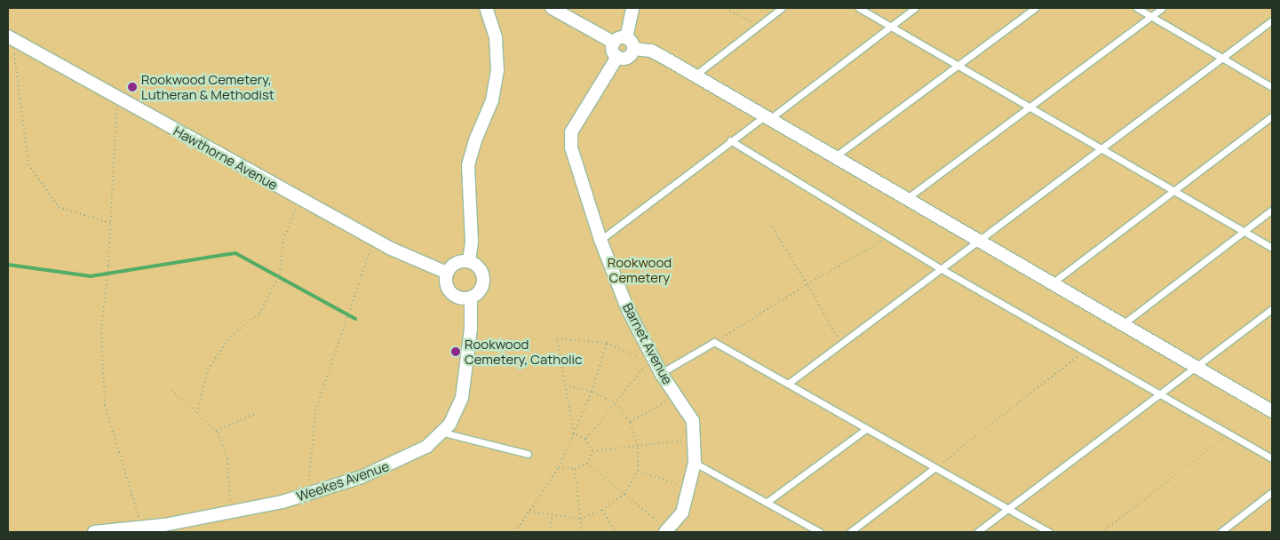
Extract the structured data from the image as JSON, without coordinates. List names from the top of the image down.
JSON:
{
  "streets": {
    "street": ["Hawthorne Avenue", "Barnet Avenue", "Weekes Avenue"]
  },
  "crossings": [
    ["Hawthorne Avenue", "Weekes Avenue"]
  ],
  "parks": ["Rookwood Cemetery"],
  "places": ["Rookwood Cemetery, Lutheran & Methodist", "Rookwood Cemetery, Catholic"]
}
